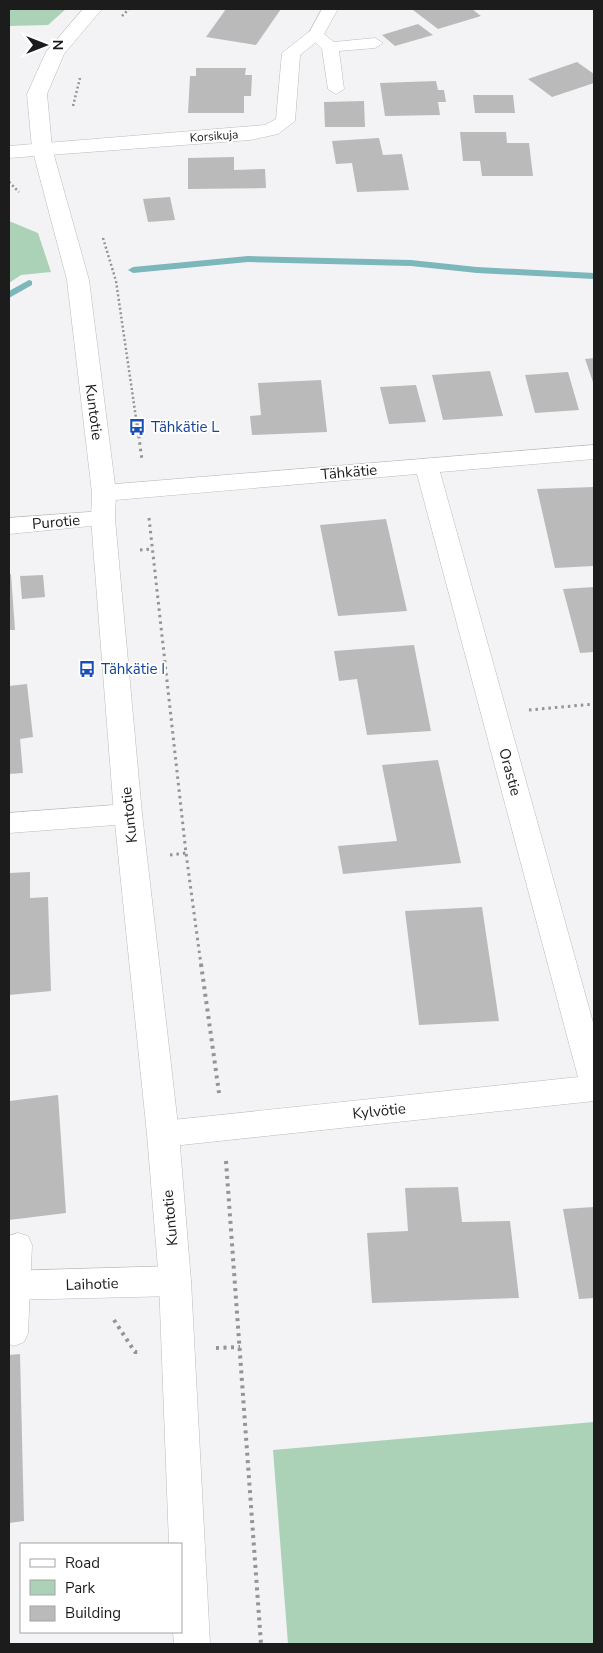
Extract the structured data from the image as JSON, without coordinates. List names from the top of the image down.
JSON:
{
  "streets": {
    "street": [
      "Korsikuja",
      "Kuntotie",
      "Tähkätie",
      "Purotie",
      "Orastie",
      "Kylvötie",
      "Laihotie"
    ]
  },
  "crossings": [
    ["Korsikuja", "Kuntotie"],
    ["Kuntotie", "Tähkätie"],
    ["Kuntotie", "Purotie"],
    ["Kuntotie", "Kylvötie"],
    ["Kuntotie", "Laihotie"],
    ["Tähkätie", "Purotie"],
    ["Tähkätie", "Orastie"]
  ],
  "places": {
    "bus stop": ["Tähkätie L", "Tähkätie I"]
  },
  "legend": ["Road", "Park", "Building"],
  "north": "right"
}
